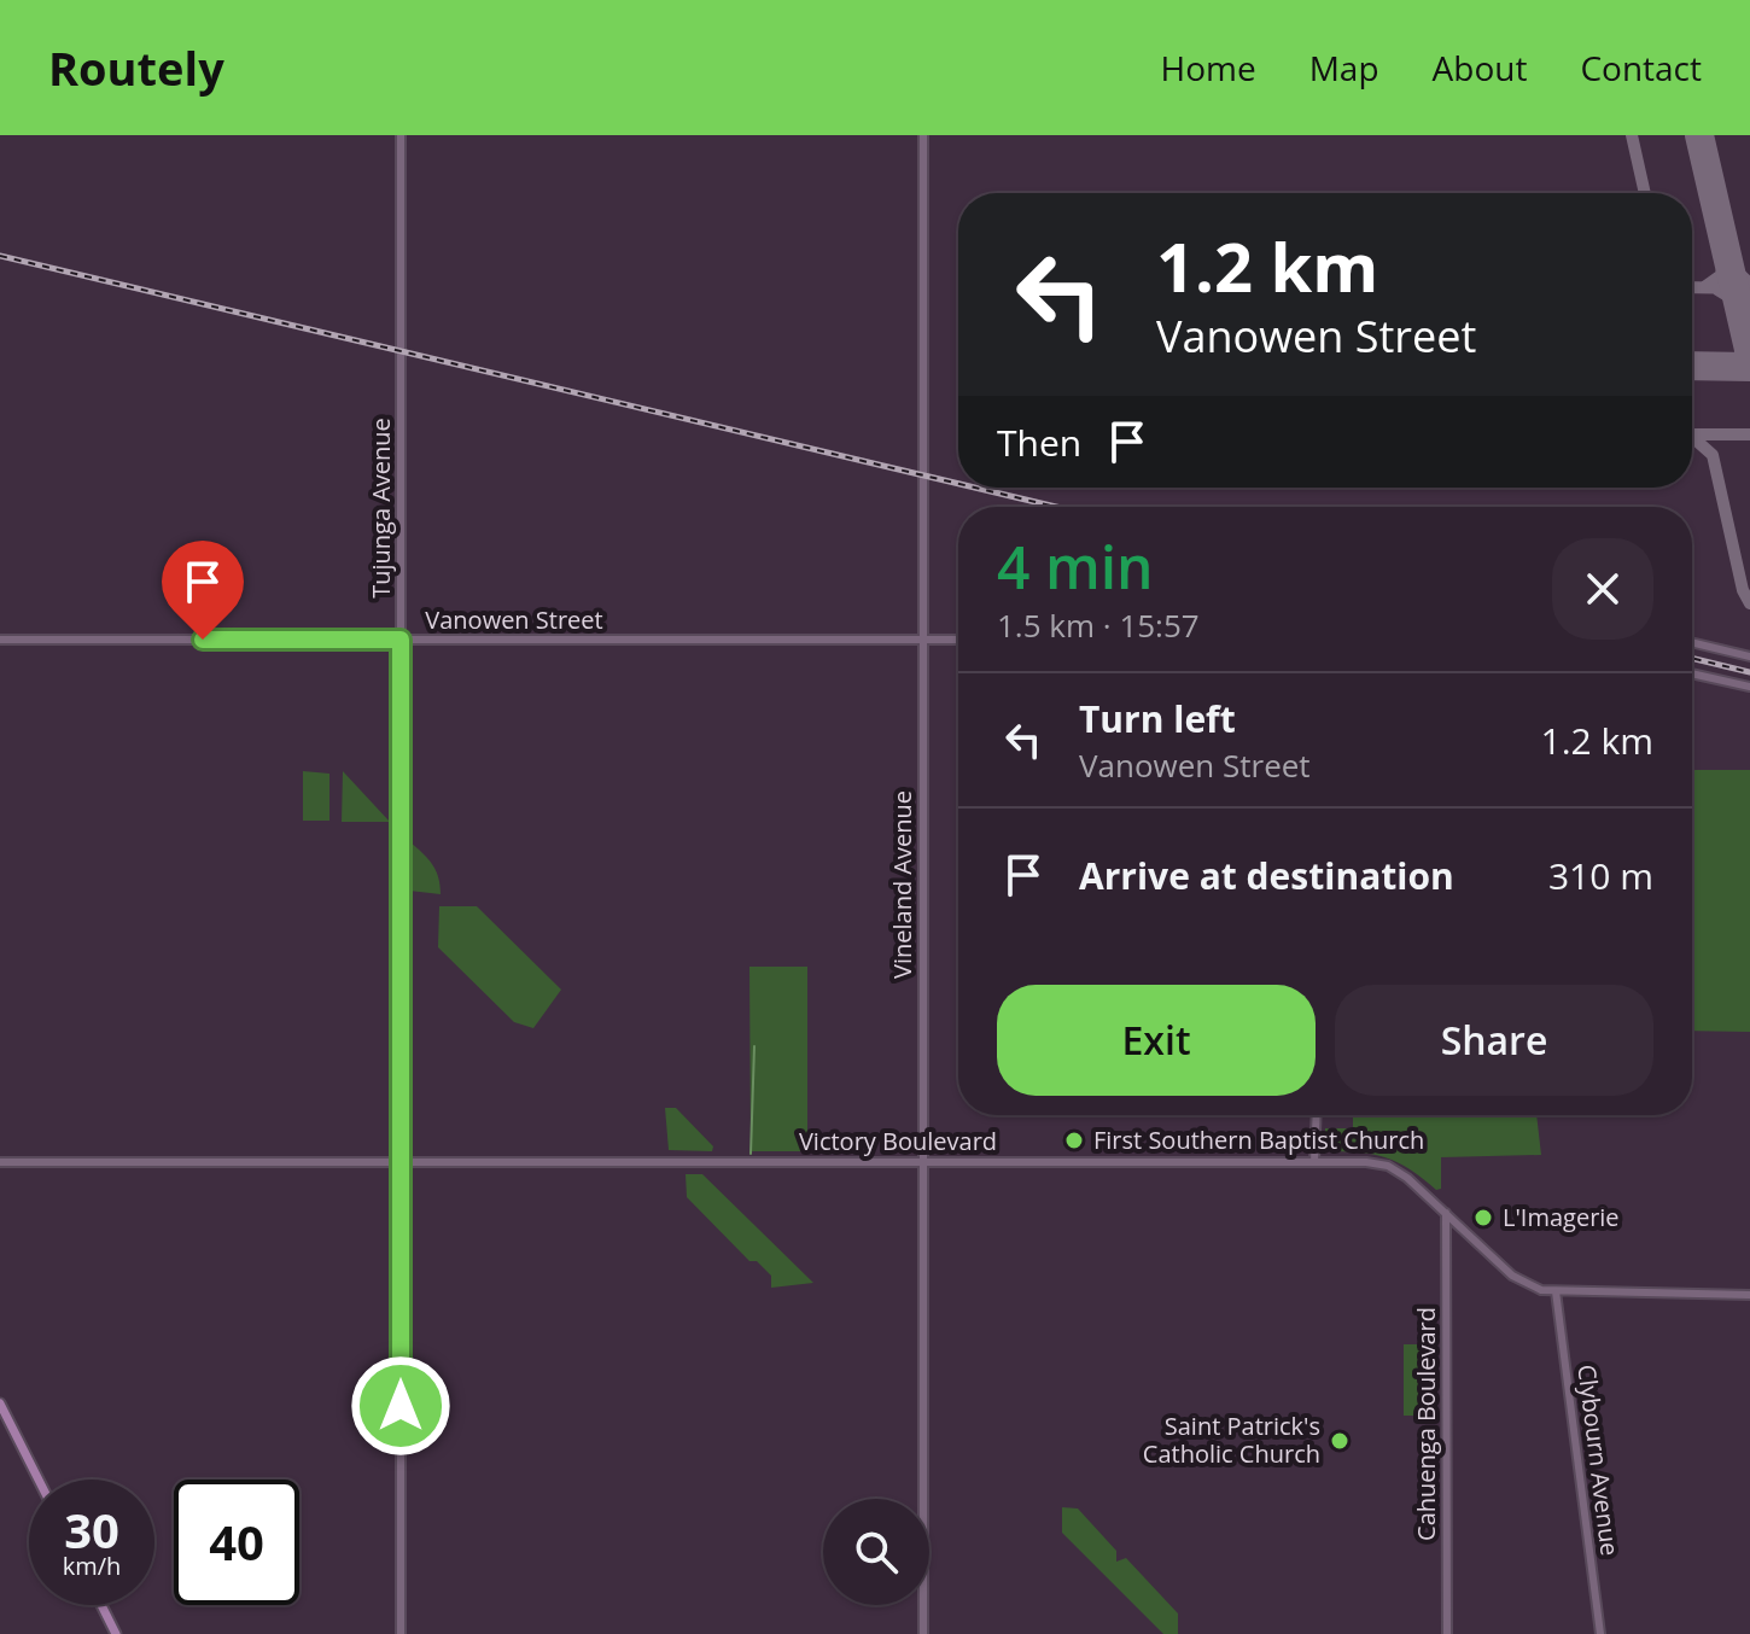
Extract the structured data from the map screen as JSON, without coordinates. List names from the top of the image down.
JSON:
{
  "streets": {
    "main road": [
      "Tujunga Avenue",
      "Vanowen Street",
      "Vineland Avenue",
      "Victory Boulevard",
      "Cahuenga Boulevard",
      "Clybourn Avenue"
    ]
  },
  "crossings": [
    ["Tujunga Avenue", "Vanowen Street"],
    ["Tujunga Avenue", "Victory Boulevard"],
    ["Vanowen Street", "Vineland Avenue"],
    ["Vineland Avenue", "Victory Boulevard"],
    ["Victory Boulevard", "Cahuenga Boulevard"],
    ["Victory Boulevard", "Clybourn Avenue"]
  ],
  "places": ["First Southern Baptist Church", "L'Imagerie", "Saint Patrick's Catholic Church"],
  "page": {
    "header": "Routely",
    "nav": [
      "Home",
      "Map",
      "About",
      "Contact"
    ],
    "turn": ["1.2 km", "Vanowen Street"],
    "then": "Then",
    "heading": ["4 min", "1.5 km · 15:57"],
    "list": [
      {
        "name": "Turn left",
        "note": "Vanowen Street",
        "value": "1.2 km"
      },
      {
        "name": "Arrive at destination",
        "value": "310 m"
      }
    ],
    "buttons": ["Exit", "Share"],
    "speed": "30 km/h",
    "limit": "40"
  }
}
